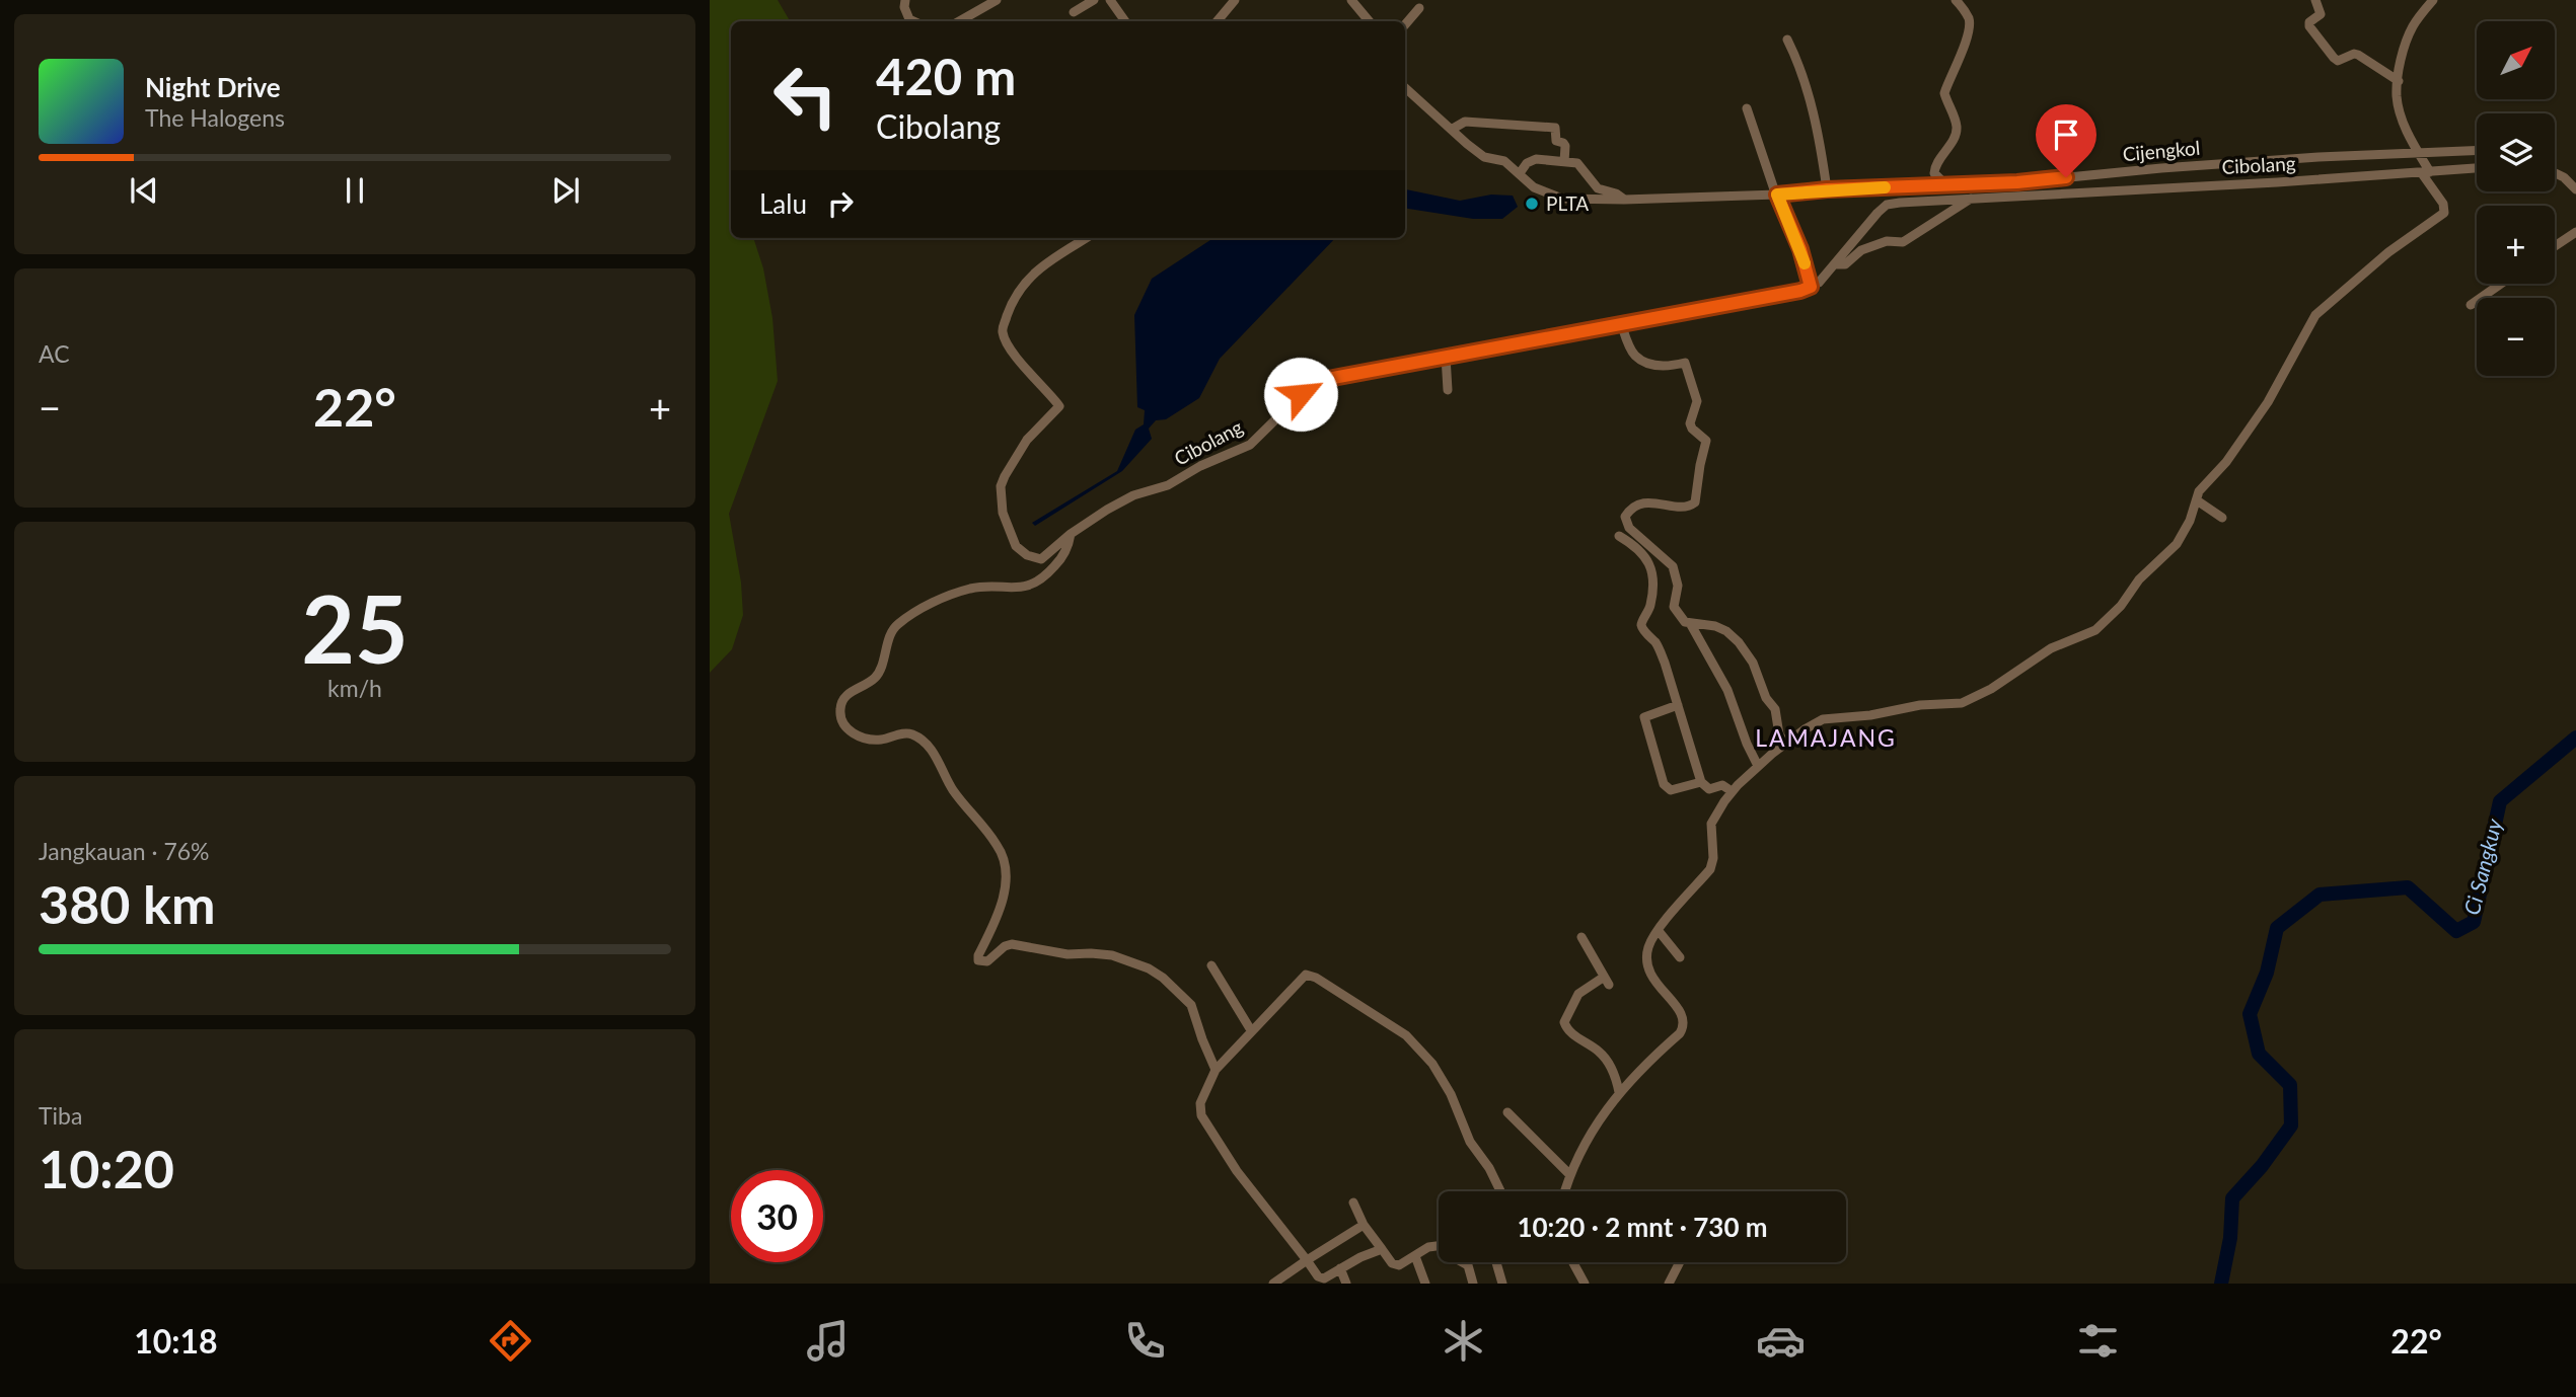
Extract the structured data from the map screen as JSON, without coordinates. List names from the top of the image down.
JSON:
{
  "streets": {
    "street": ["Cijengkol", "Cibolang"]
  },
  "districts": ["LAMAJANG"],
  "water": ["Ci Sangkuy"],
  "places": ["PLTA"],
  "north": "top right",
  "page": {
    "map_buttons": ["+", "−"],
    "turn": ["420 m", "Cibolang"],
    "song": ["Night Drive", "The Halogens"],
    "then": "Lalu",
    "tile": [
      "AC",
      ["25", "km/h"],
      ["Jangkauan · 76%", "380 km"],
      ["Tiba", "10:20"]
    ],
    "heat": ["−", "22°", "+"],
    "limit": "30",
    "trip": "10:20 · 2 mnt · 730 m",
    "tabs": ["10:18", "22°"]
  }
}
